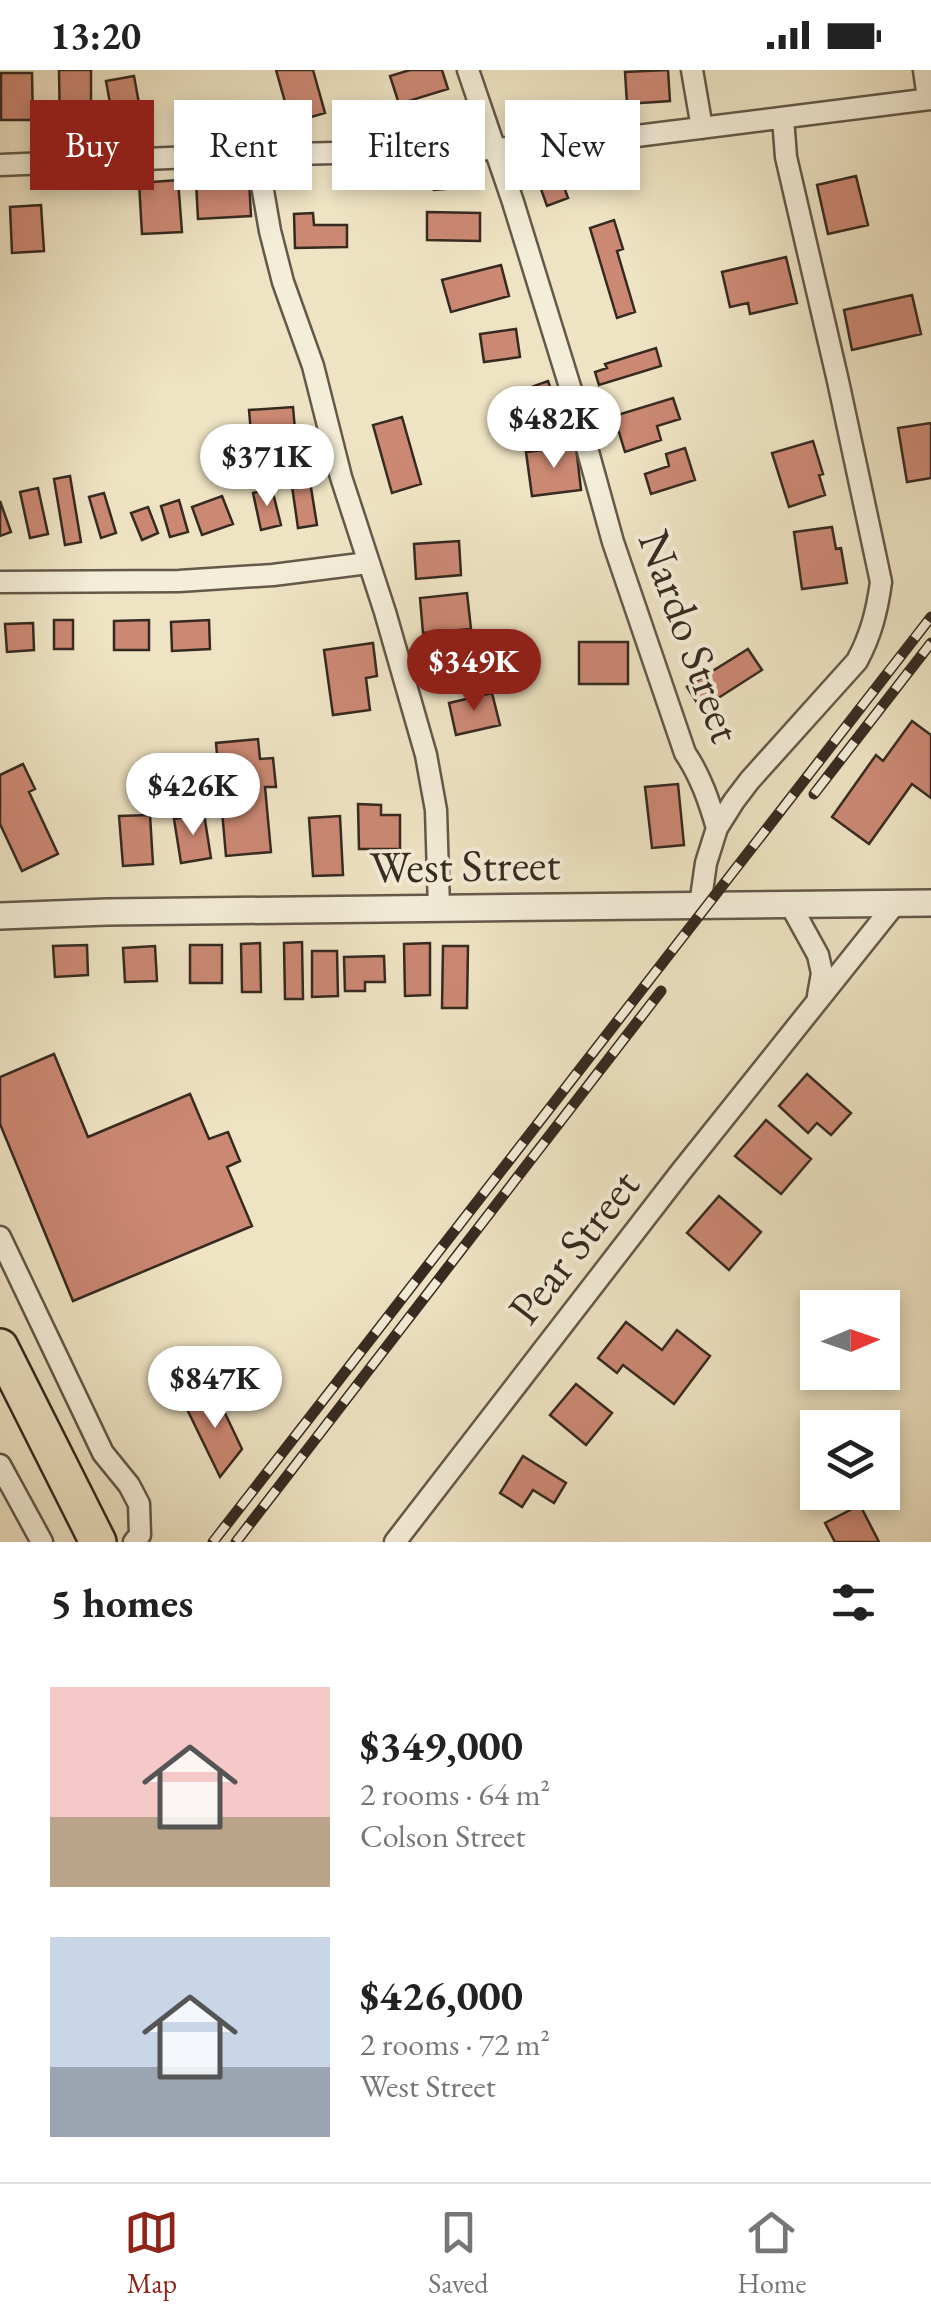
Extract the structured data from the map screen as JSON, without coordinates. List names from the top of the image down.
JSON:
{
  "streets": {
    "street": ["Nardo Street", "West Street", "Pear Street"]
  },
  "crossings": [
    ["West Street", "Pear Street"]
  ],
  "north": "right",
  "page": {
    "status": "13:20",
    "chip": [
      "Buy",
      "Rent",
      "Filters",
      "New"
    ],
    "price": [
      "$482K",
      "$371K",
      "$349K",
      "$426K",
      "$847K"
    ],
    "heading": "5 homes",
    "list": [
      {
        "name": "$349,000",
        "note": "2 rooms · 64 m² · Colson Street"
      },
      {
        "name": "$426,000",
        "note": "2 rooms · 72 m² · West Street"
      }
    ],
    "tabs": ["Map", "Saved", "Home"]
  }
}
